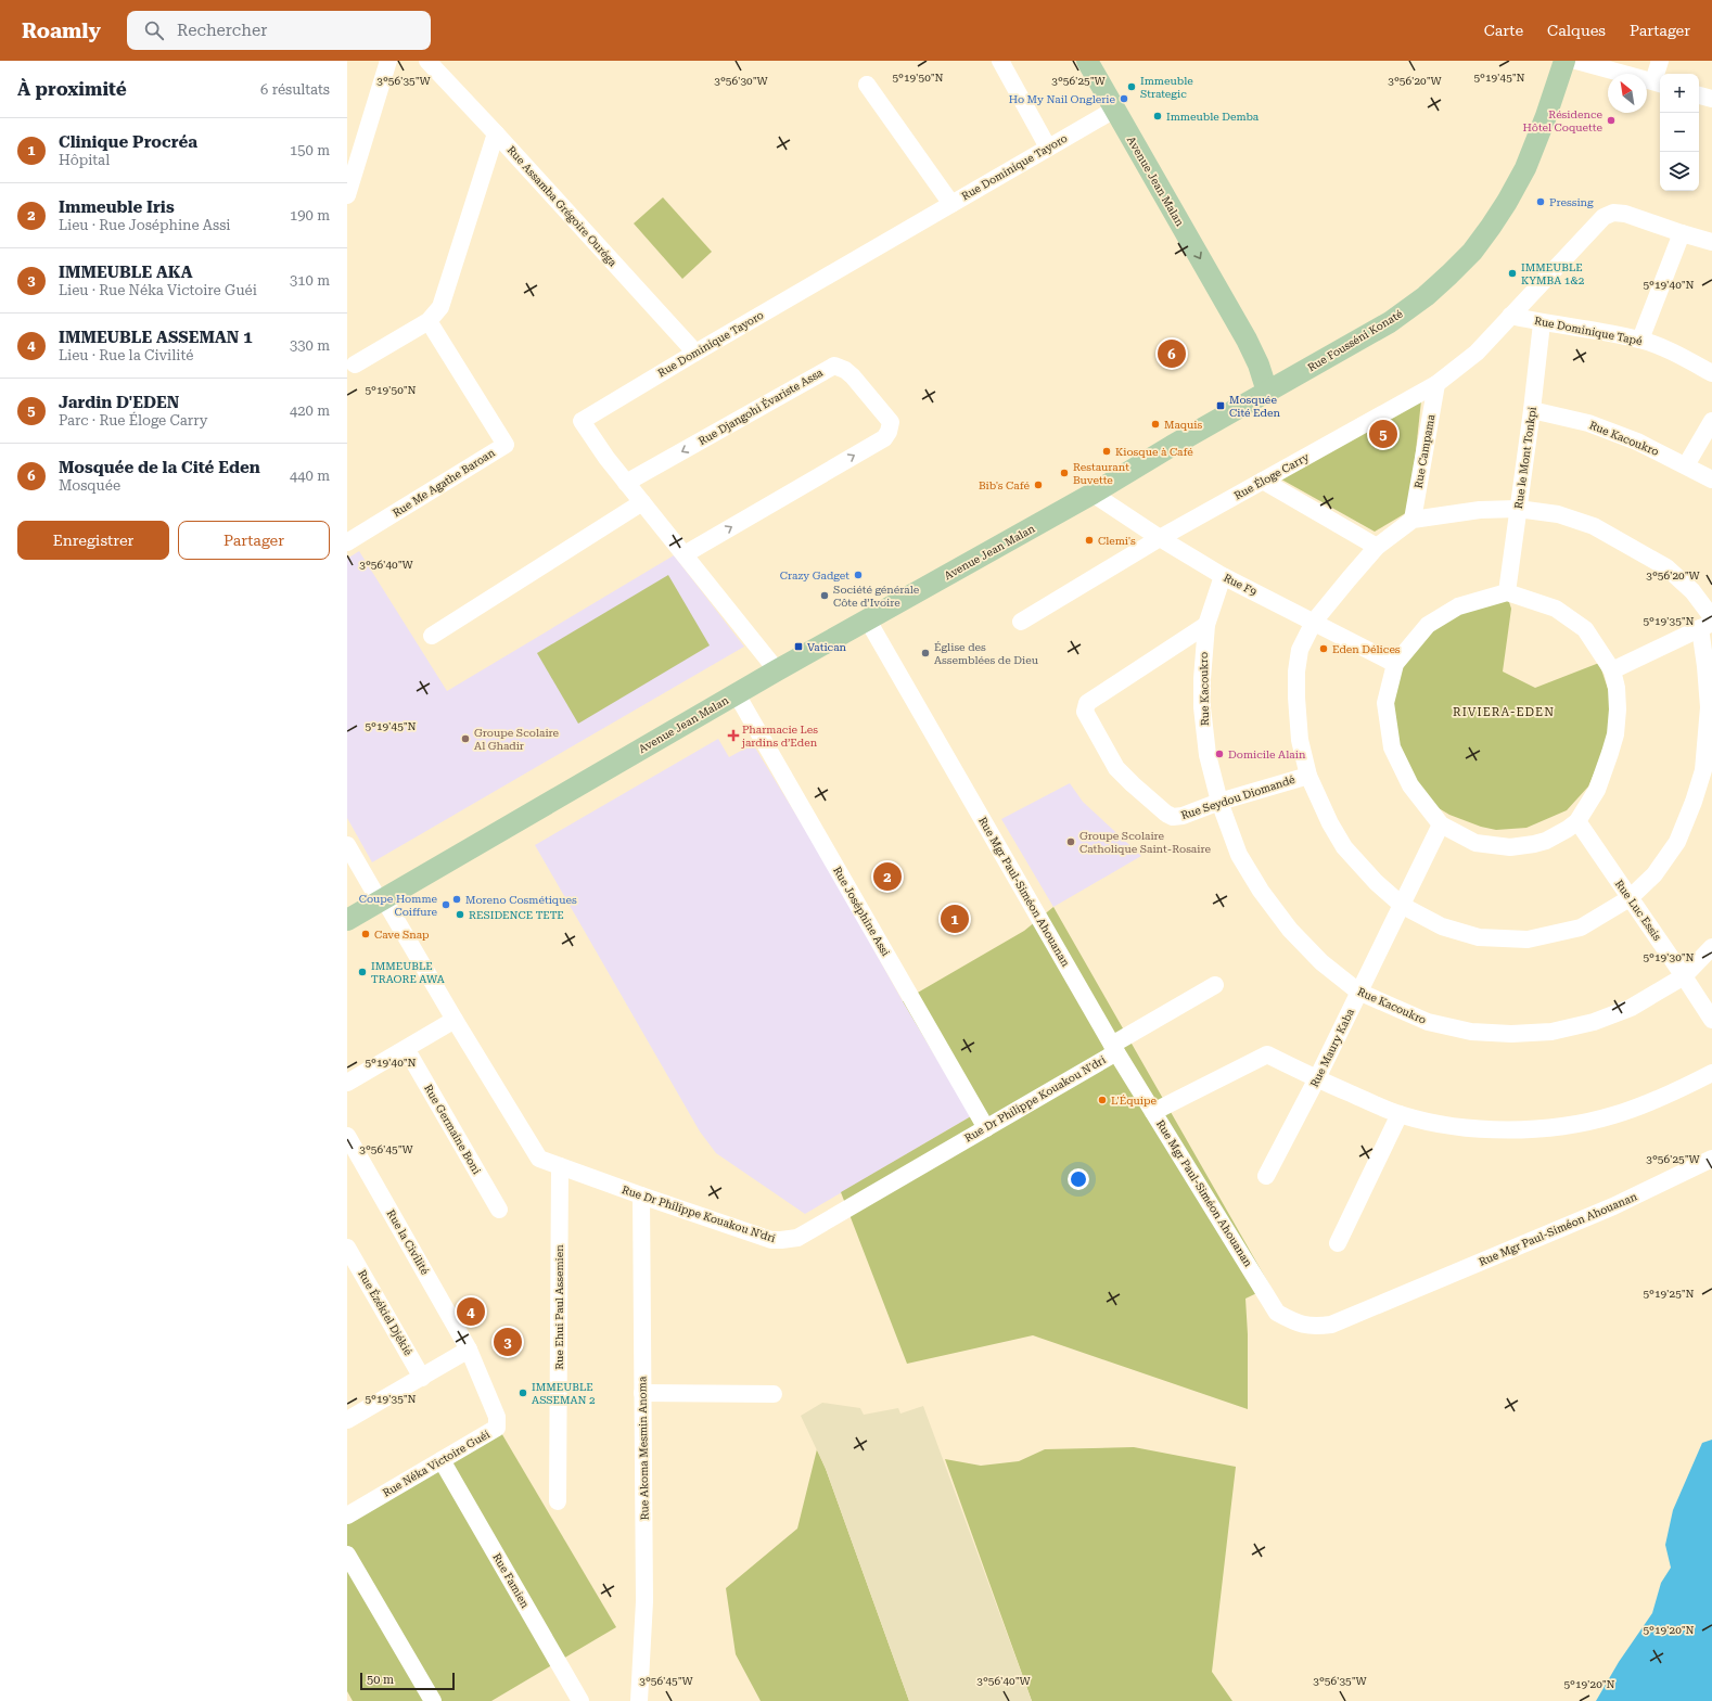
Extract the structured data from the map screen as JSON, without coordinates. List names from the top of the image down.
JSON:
{
  "streets": {
    "main road": ["Avenue Jean Malan", "Rue Fousséni Konaté"],
    "street": [
      "Rue Dominique Tayoro",
      "Rue Assamba Grégoire Ouréga",
      "Rue Dominique Tapé",
      "Rue Djangohi Évariste Assa",
      "Rue Kacoukro",
      "Rue Campama",
      "Rue le Mont Tonkpi",
      "Rue Éloge Carry",
      "Rue Me Agathe Baroan",
      "Rue F9",
      "Rue Seydou Diomandé",
      "Rue Mgr Paul-Siméon Ahouanan",
      "Rue Luc Essis",
      "Rue Joséphine Assi",
      "Rue Maury Kaba",
      "Rue Dr Philippe Kouakou N'dri",
      "Rue Germaine Boni",
      "Rue la Civilité",
      "Rue Ehui Paul Assemien",
      "Rue Ézékiel Djékié",
      "Rue Akoma Mesmin Anoma",
      "Rue Néka Victoire Guéi",
      "Rue Famien"
    ]
  },
  "crossings": [
    ["Rue Dominique Tayoro", "Avenue Jean Malan"],
    ["Rue Dominique Tayoro", "Rue Assamba Grégoire Ouréga"],
    ["Rue Dominique Tayoro", "Rue Djangohi Évariste Assa"],
    ["Avenue Jean Malan", "Rue Fousséni Konaté"],
    ["Avenue Jean Malan", "Rue F9"],
    ["Avenue Jean Malan", "Rue Mgr Paul-Siméon Ahouanan"],
    ["Avenue Jean Malan", "Rue Joséphine Assi"],
    ["Avenue Jean Malan", "Rue Dr Philippe Kouakou N'dri"],
    ["Rue Dominique Tapé", "Rue le Mont Tonkpi"],
    ["Rue Dominique Tapé", "Rue Éloge Carry"],
    ["Rue Kacoukro", "Rue le Mont Tonkpi"],
    ["Rue Kacoukro", "Rue F9"],
    ["Rue Kacoukro", "Rue Seydou Diomandé"],
    ["Rue Kacoukro", "Rue Luc Essis"],
    ["Rue Kacoukro", "Rue Maury Kaba"],
    ["Rue Campama", "Rue Éloge Carry"],
    ["Rue Éloge Carry", "Rue F9"],
    ["Rue Mgr Paul-Siméon Ahouanan", "Rue Dr Philippe Kouakou N'dri"],
    ["Rue Joséphine Assi", "Rue Dr Philippe Kouakou N'dri"],
    ["Rue Dr Philippe Kouakou N'dri", "Rue Ehui Paul Assemien"],
    ["Rue Dr Philippe Kouakou N'dri", "Rue Akoma Mesmin Anoma"],
    ["Rue la Civilité", "Rue Néka Victoire Guéi"],
    ["Rue Néka Victoire Guéi", "Rue Famien"]
  ],
  "districts": ["RIVIERA-EDEN"],
  "places": {
    "other": [
      "Immeuble Strategic",
      "Ho My Nail Onglerie",
      "Immeuble Demba",
      "Résidence Hôtel Coquette",
      "Pressing",
      "IMMEUBLE KYMBA 1&2",
      "Maquis",
      "Kiosque à Café",
      "Restaurant Buvette",
      "Bib's Café",
      "Clemi's",
      "Crazy Gadget",
      "Société générale Côte d’Ivoire",
      "Eden Délices",
      "Église des Assemblées de Dieu",
      "Groupe Scolaire Al Ghadir",
      "Domicile Alain",
      "Groupe Scolaire Catholique Saint-Rosaire",
      "Moreno Cosmétiques",
      "Coupe Homme Coiffure",
      "RESIDENCE TETE",
      "Cave Snap",
      "IMMEUBLE TRAORE AWA",
      "L'Équipe",
      "IMMEUBLE ASSEMAN 2"
    ],
    "transit": ["Mosquée Cité Eden", "Vatican"],
    "health": ["Pharmacie Les jardins d’Eden"]
  },
  "scale_bar": "50 m",
  "north": "top left",
  "page": {
    "header": "Roamly",
    "search": "Rechercher",
    "nav": ["Carte", "Calques", "Partager"],
    "heading": ["À proximité", "6 résultats"],
    "map_buttons": ["+", "−"],
    "list": [
      {
        "mark": "1",
        "name": "Clinique Procréa",
        "note": "Hôpital",
        "value": "150 m"
      },
      {
        "mark": "2",
        "name": "Immeuble Iris",
        "note": "Lieu · Rue Joséphine Assi",
        "value": "190 m"
      },
      {
        "mark": "3",
        "name": "IMMEUBLE AKA",
        "note": "Lieu · Rue Néka Victoire Guéi",
        "value": "310 m"
      },
      {
        "mark": "4",
        "name": "IMMEUBLE ASSEMAN 1",
        "note": "Lieu · Rue la Civilité",
        "value": "330 m"
      },
      {
        "mark": "5",
        "name": "Jardin D'EDEN",
        "note": "Parc · Rue Éloge Carry",
        "value": "420 m"
      },
      {
        "mark": "6",
        "name": "Mosquée de la Cité Eden",
        "note": "Mosquée",
        "value": "440 m"
      }
    ],
    "pins": [
      "6",
      "5",
      "2",
      "1",
      "4",
      "3"
    ],
    "buttons": ["Enregistrer", "Partager"],
    "scale": "50 m"
  },
  "coordinates": [
    "5°19'50\"N",
    "5°19'45\"N",
    "3°56'35\"W",
    "3°56'30\"W",
    "3°56'20\"W",
    "3°56'25\"W",
    "5°19'40\"N",
    "3°56'40\"W",
    "5°19'35\"N",
    "5°19'30\"N",
    "3°56'45\"W",
    "5°19'25\"N",
    "5°19'20\"N"
  ]
}
